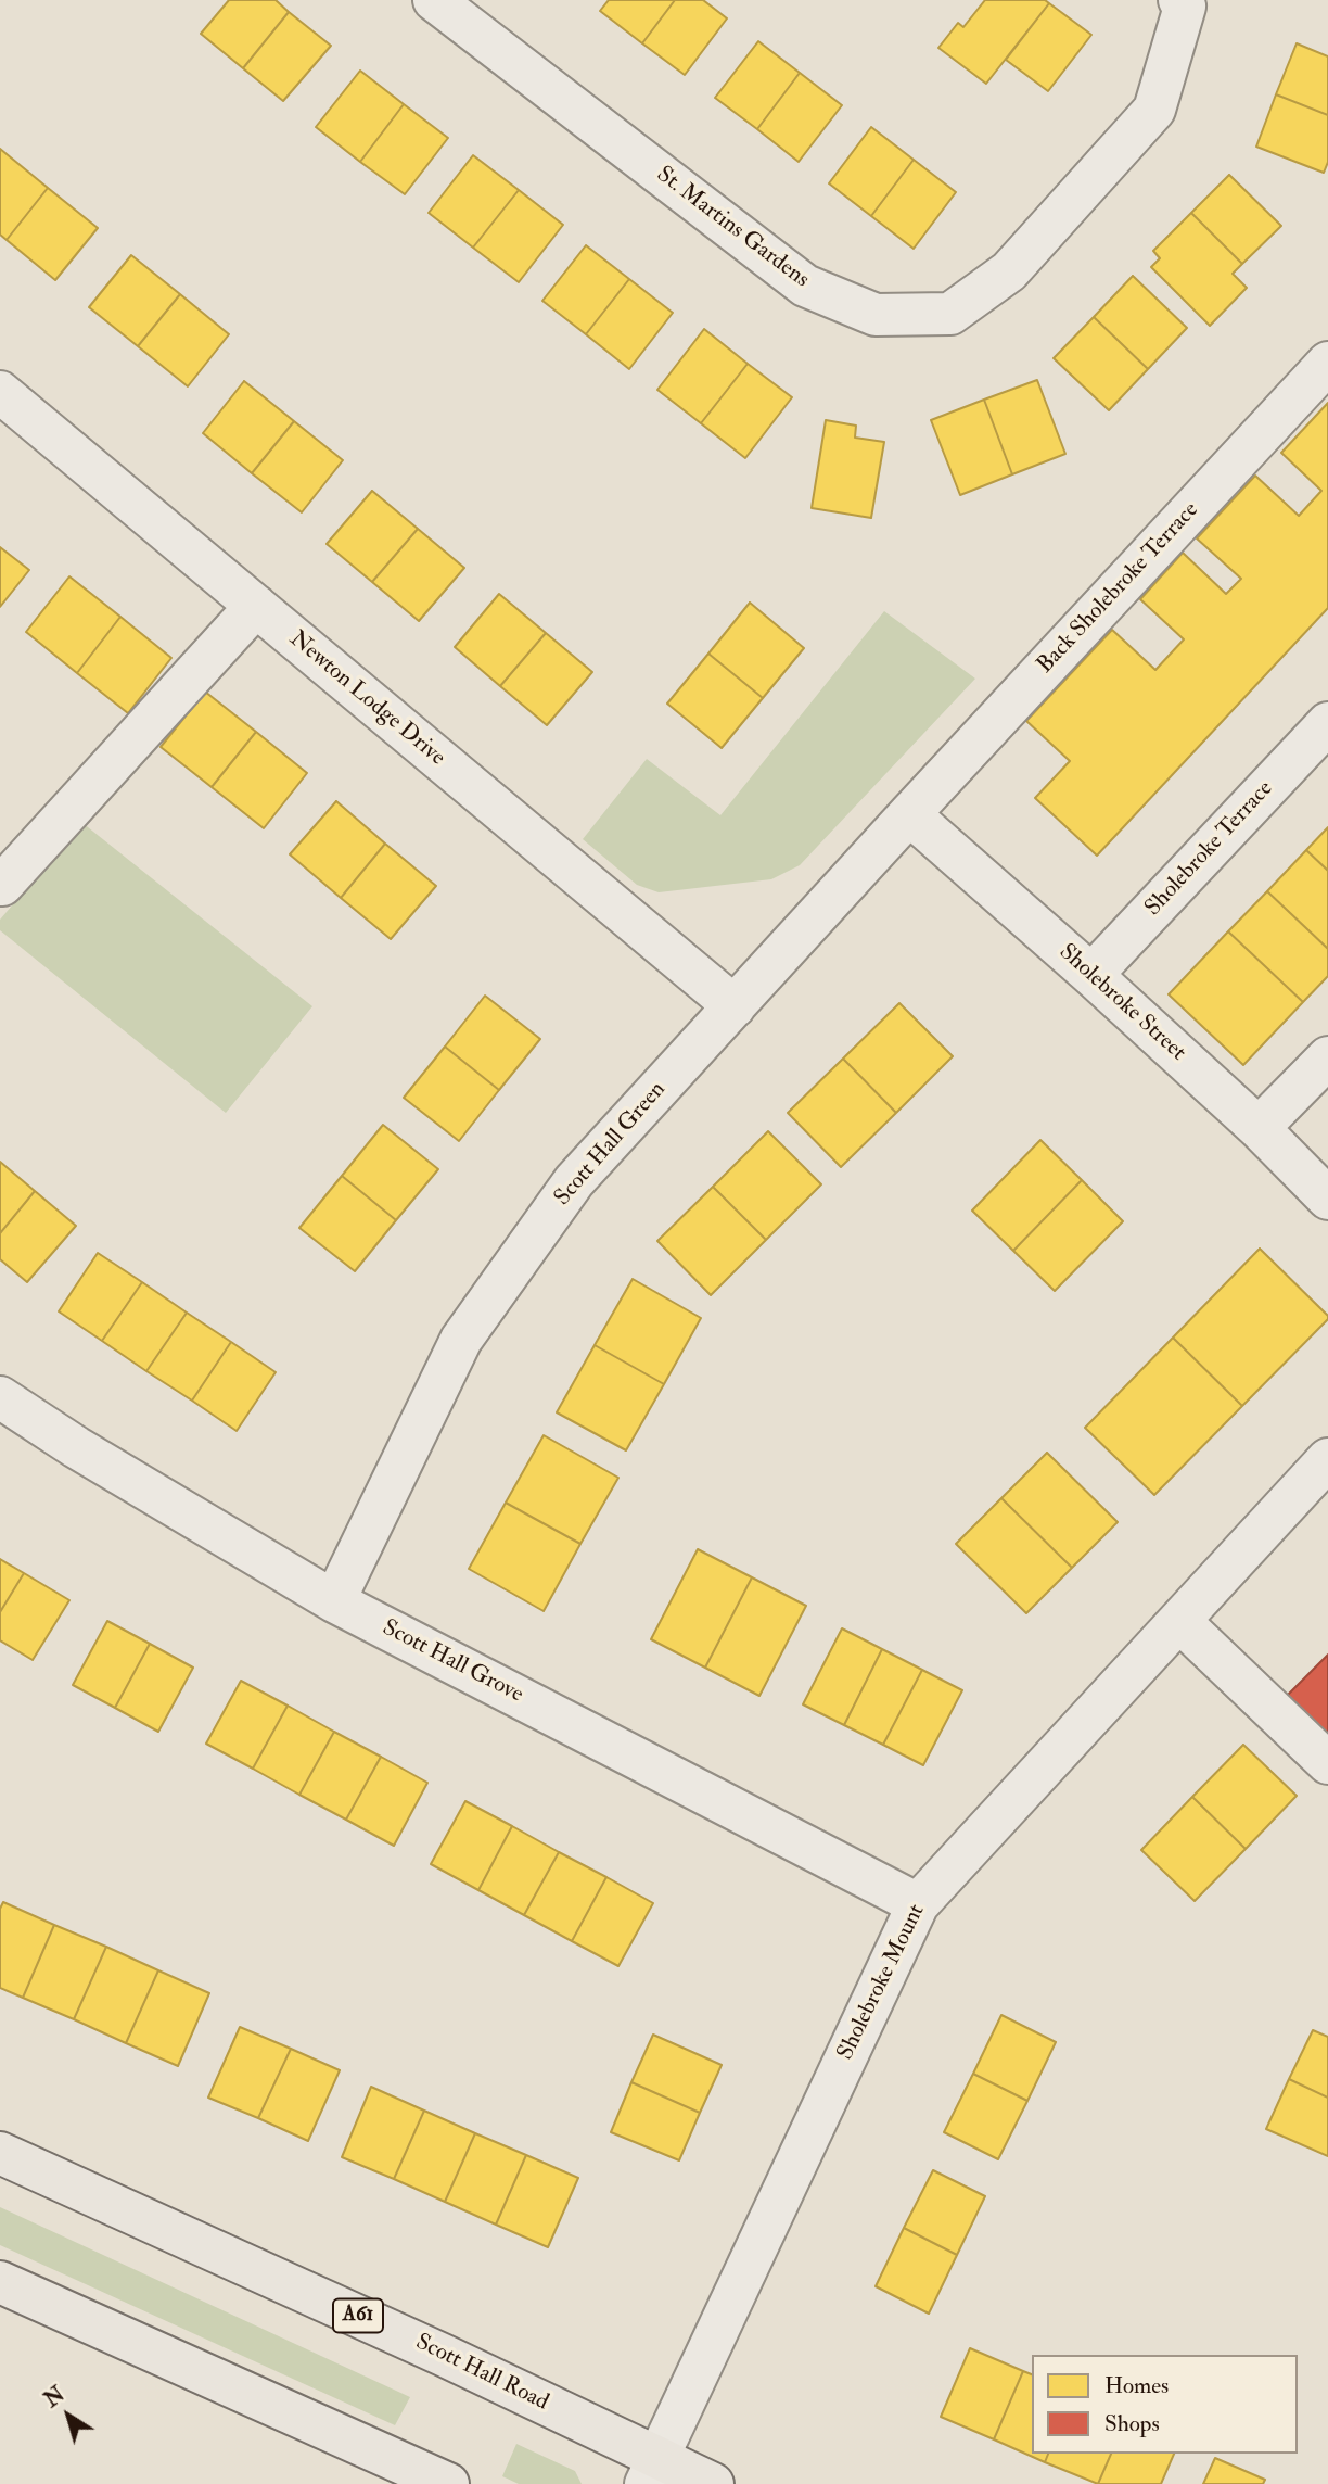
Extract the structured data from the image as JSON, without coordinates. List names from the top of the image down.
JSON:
{
  "streets": {
    "highway": ["A61", "Scott Hall Road"],
    "street": [
      "St. Martins Gardens",
      "Back Sholebroke Terrace",
      "Newton Lodge Drive",
      "Sholebroke Terrace",
      "Sholebroke Street",
      "Scott Hall Green",
      "Scott Hall Grove",
      "Sholebroke Mount"
    ]
  },
  "crossings": [
    ["Back Sholebroke Terrace", "Sholebroke Street"],
    ["Back Sholebroke Terrace", "Scott Hall Green"],
    ["Newton Lodge Drive", "Scott Hall Green"],
    ["Sholebroke Terrace", "Sholebroke Street"],
    ["Sholebroke Street", "Scott Hall Green"],
    ["Scott Hall Green", "Scott Hall Grove"],
    ["Scott Hall Grove", "Sholebroke Mount"],
    ["Sholebroke Mount", "Scott Hall Road"]
  ],
  "legend": ["Homes", "Shops"],
  "north": "top left"
}
